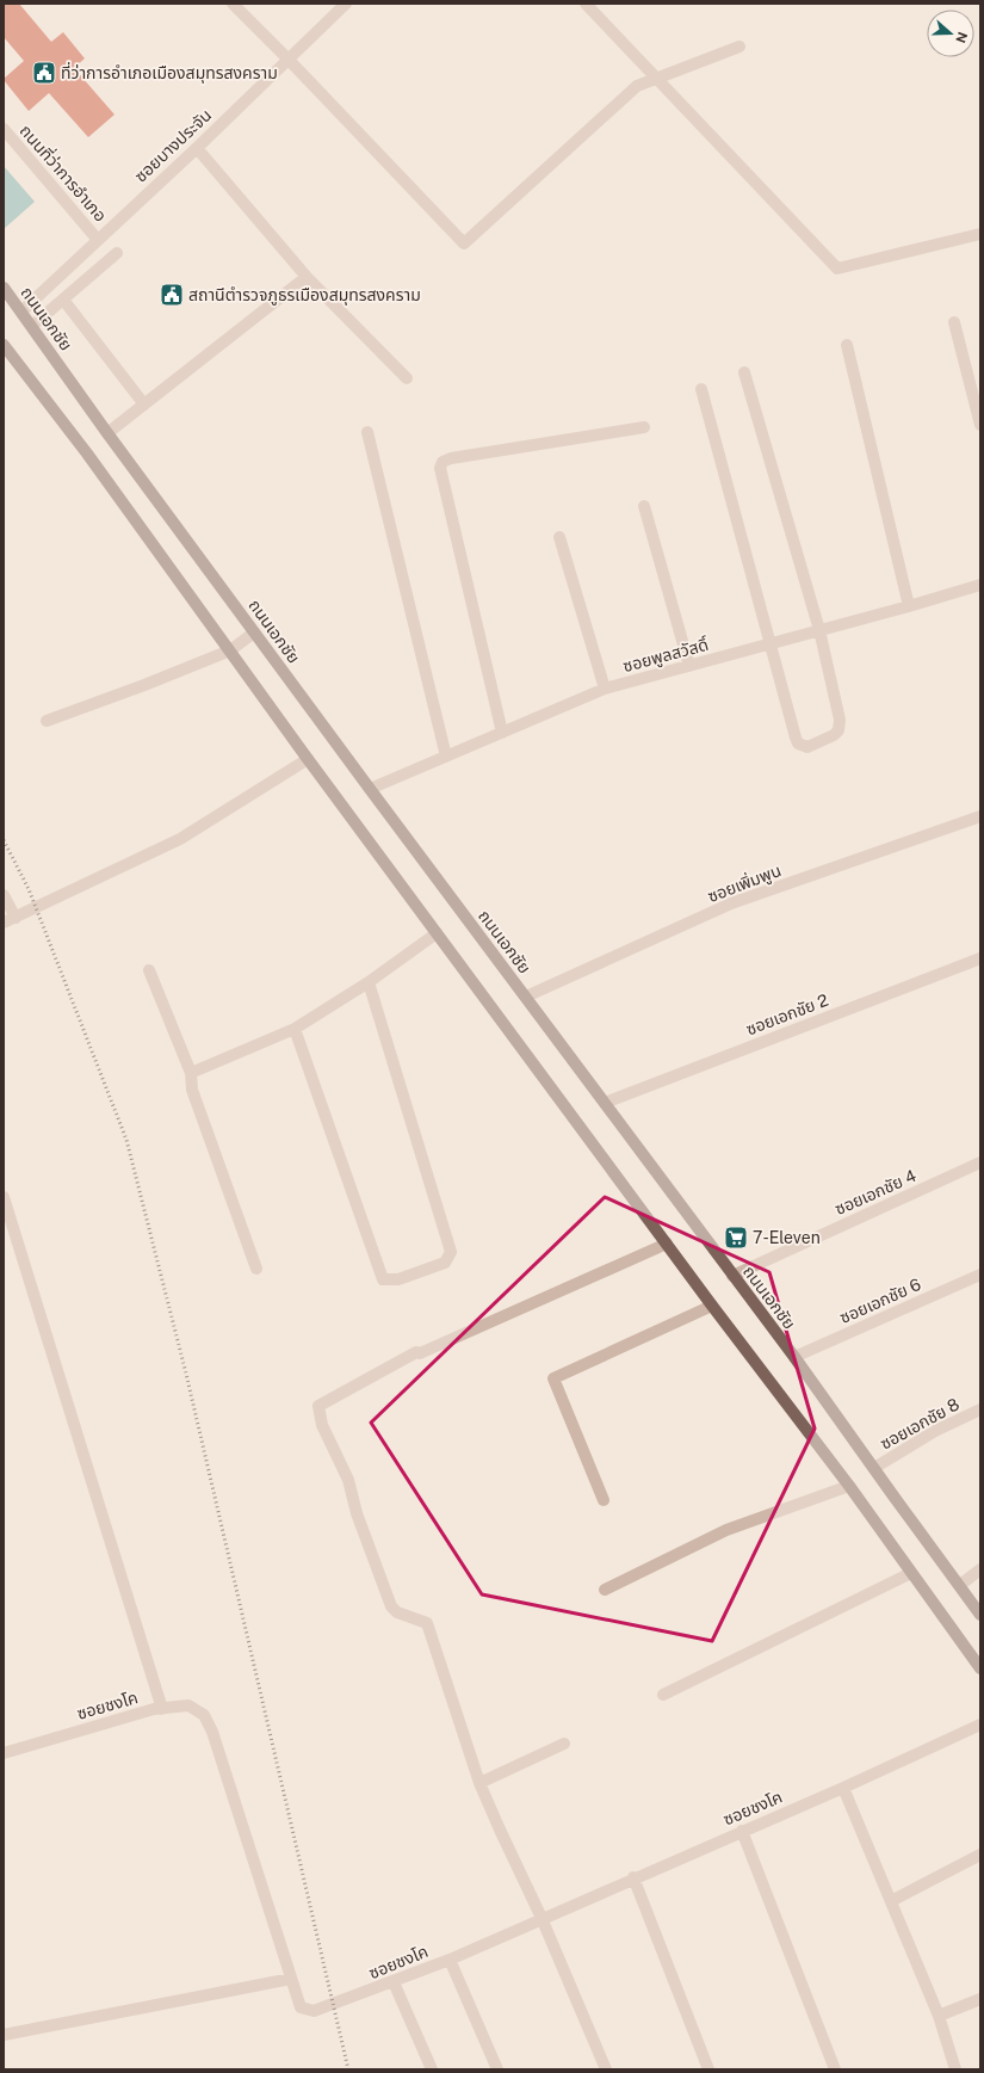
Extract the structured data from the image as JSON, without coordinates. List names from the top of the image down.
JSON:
{
  "streets": {
    "main road": ["ถนนเอกชัย"],
    "street": [
      "ซอยบางประจัน",
      "ถนนที่ว่าการอำเภอ",
      "ซอยพูลสวัสดิ์",
      "ซอยเพิ่มพูน",
      "ซอยเอกชัย 2",
      "ซอยเอกชัย 4",
      "ซอยเอกชัย 6",
      "ซอยเอกชัย 8",
      "ซอยชงโค"
    ]
  },
  "crossings": [
    ["ซอยบางประจัน", "ถนนที่ว่าการอำเภอ"],
    ["ซอยบางประจัน", "ถนนเอกชัย"],
    ["ถนนเอกชัย", "ซอยพูลสวัสดิ์"],
    ["ถนนเอกชัย", "ซอยเพิ่มพูน"],
    ["ถนนเอกชัย", "ซอยเอกชัย 2"],
    ["ถนนเอกชัย", "ซอยเอกชัย 4"],
    ["ถนนเอกชัย", "ซอยเอกชัย 6"],
    ["ถนนเอกชัย", "ซอยเอกชัย 8"]
  ],
  "places": {
    "public building": ["ที่ว่าการอำเภอเมืองสมุทรสงคราม", "สถานีตำรวจภูธรเมืองสมุทรสงคราม"],
    "supermarket": ["7-Eleven"]
  },
  "north": "right"
}
